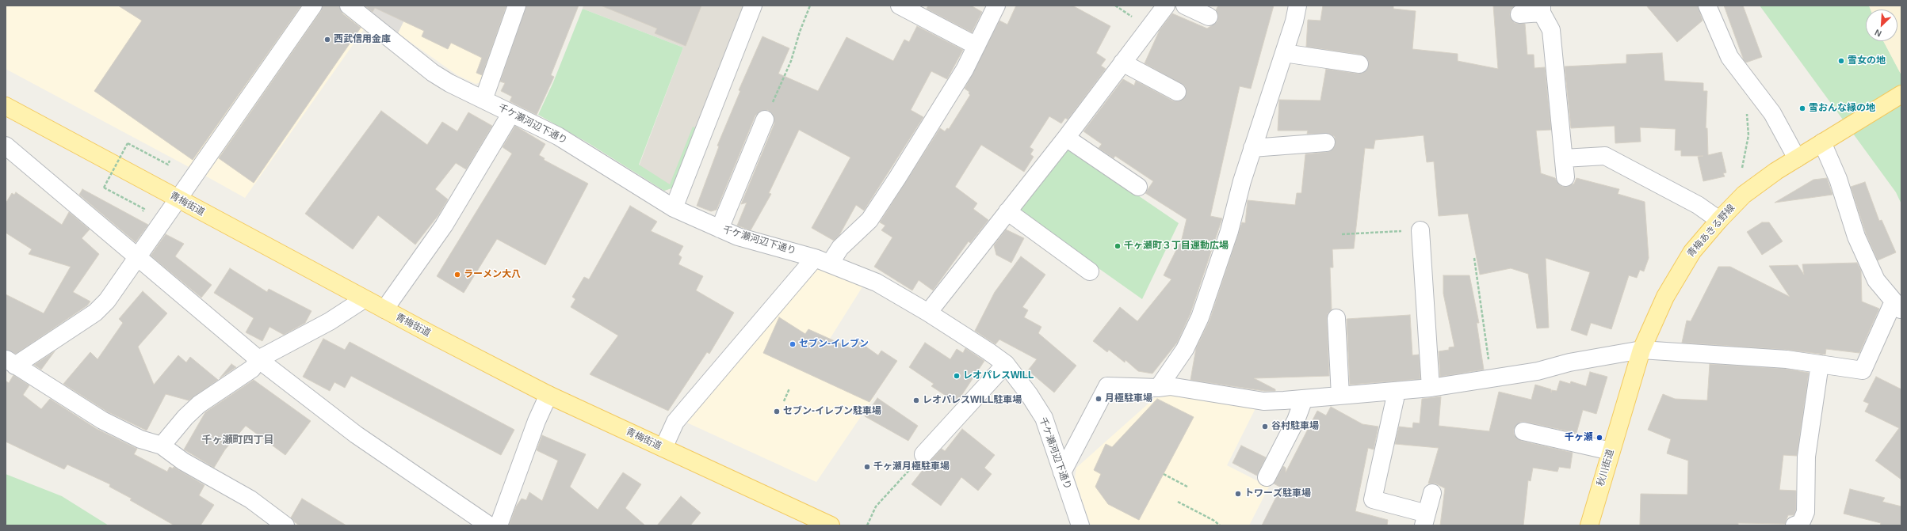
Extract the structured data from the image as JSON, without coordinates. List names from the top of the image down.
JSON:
{
  "streets": {
    "main road": ["青梅街道", "青梅あきる野線", "秋川街道"],
    "street": ["千ケ瀬河辺下通り"]
  },
  "crossings": [
    ["青梅あきる野線", "秋川街道"]
  ],
  "districts": ["千ヶ瀬町四丁目"],
  "places": [
    "西武信用金庫",
    "雪女の地",
    "雪おんな縁の地",
    "千ヶ瀬町３丁目運動広場",
    "ラーメン大八",
    "セブン-イレブン",
    "レオパレスWILL",
    "月極駐車場",
    "レオパレスWILL駐車場",
    "セブン-イレブン駐車場",
    "谷村駐車場",
    "千ヶ瀬",
    "千ヶ瀬月極駐車場",
    "トワーズ駐車場"
  ],
  "north": "bottom left"
}
